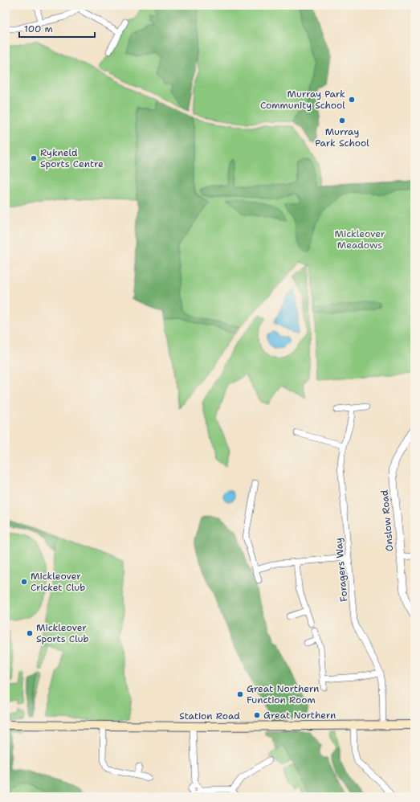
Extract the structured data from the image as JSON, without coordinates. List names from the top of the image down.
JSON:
{
  "streets": {
    "main road": ["Station Road"],
    "street": ["Onslow Road", "Foragers Way"]
  },
  "crossings": [
    ["Foragers Way", "Station Road"]
  ],
  "parks": ["Mickleover Meadows"],
  "places": [
    "Murray Park Community School",
    "Murray Park School",
    "Rykneld Sports Centre",
    "Mickleover Cricket Club",
    "Mickleover Sports Club",
    "Great Northern Function Room",
    "Great Northern"
  ],
  "scale_bar": "100 m"
}
